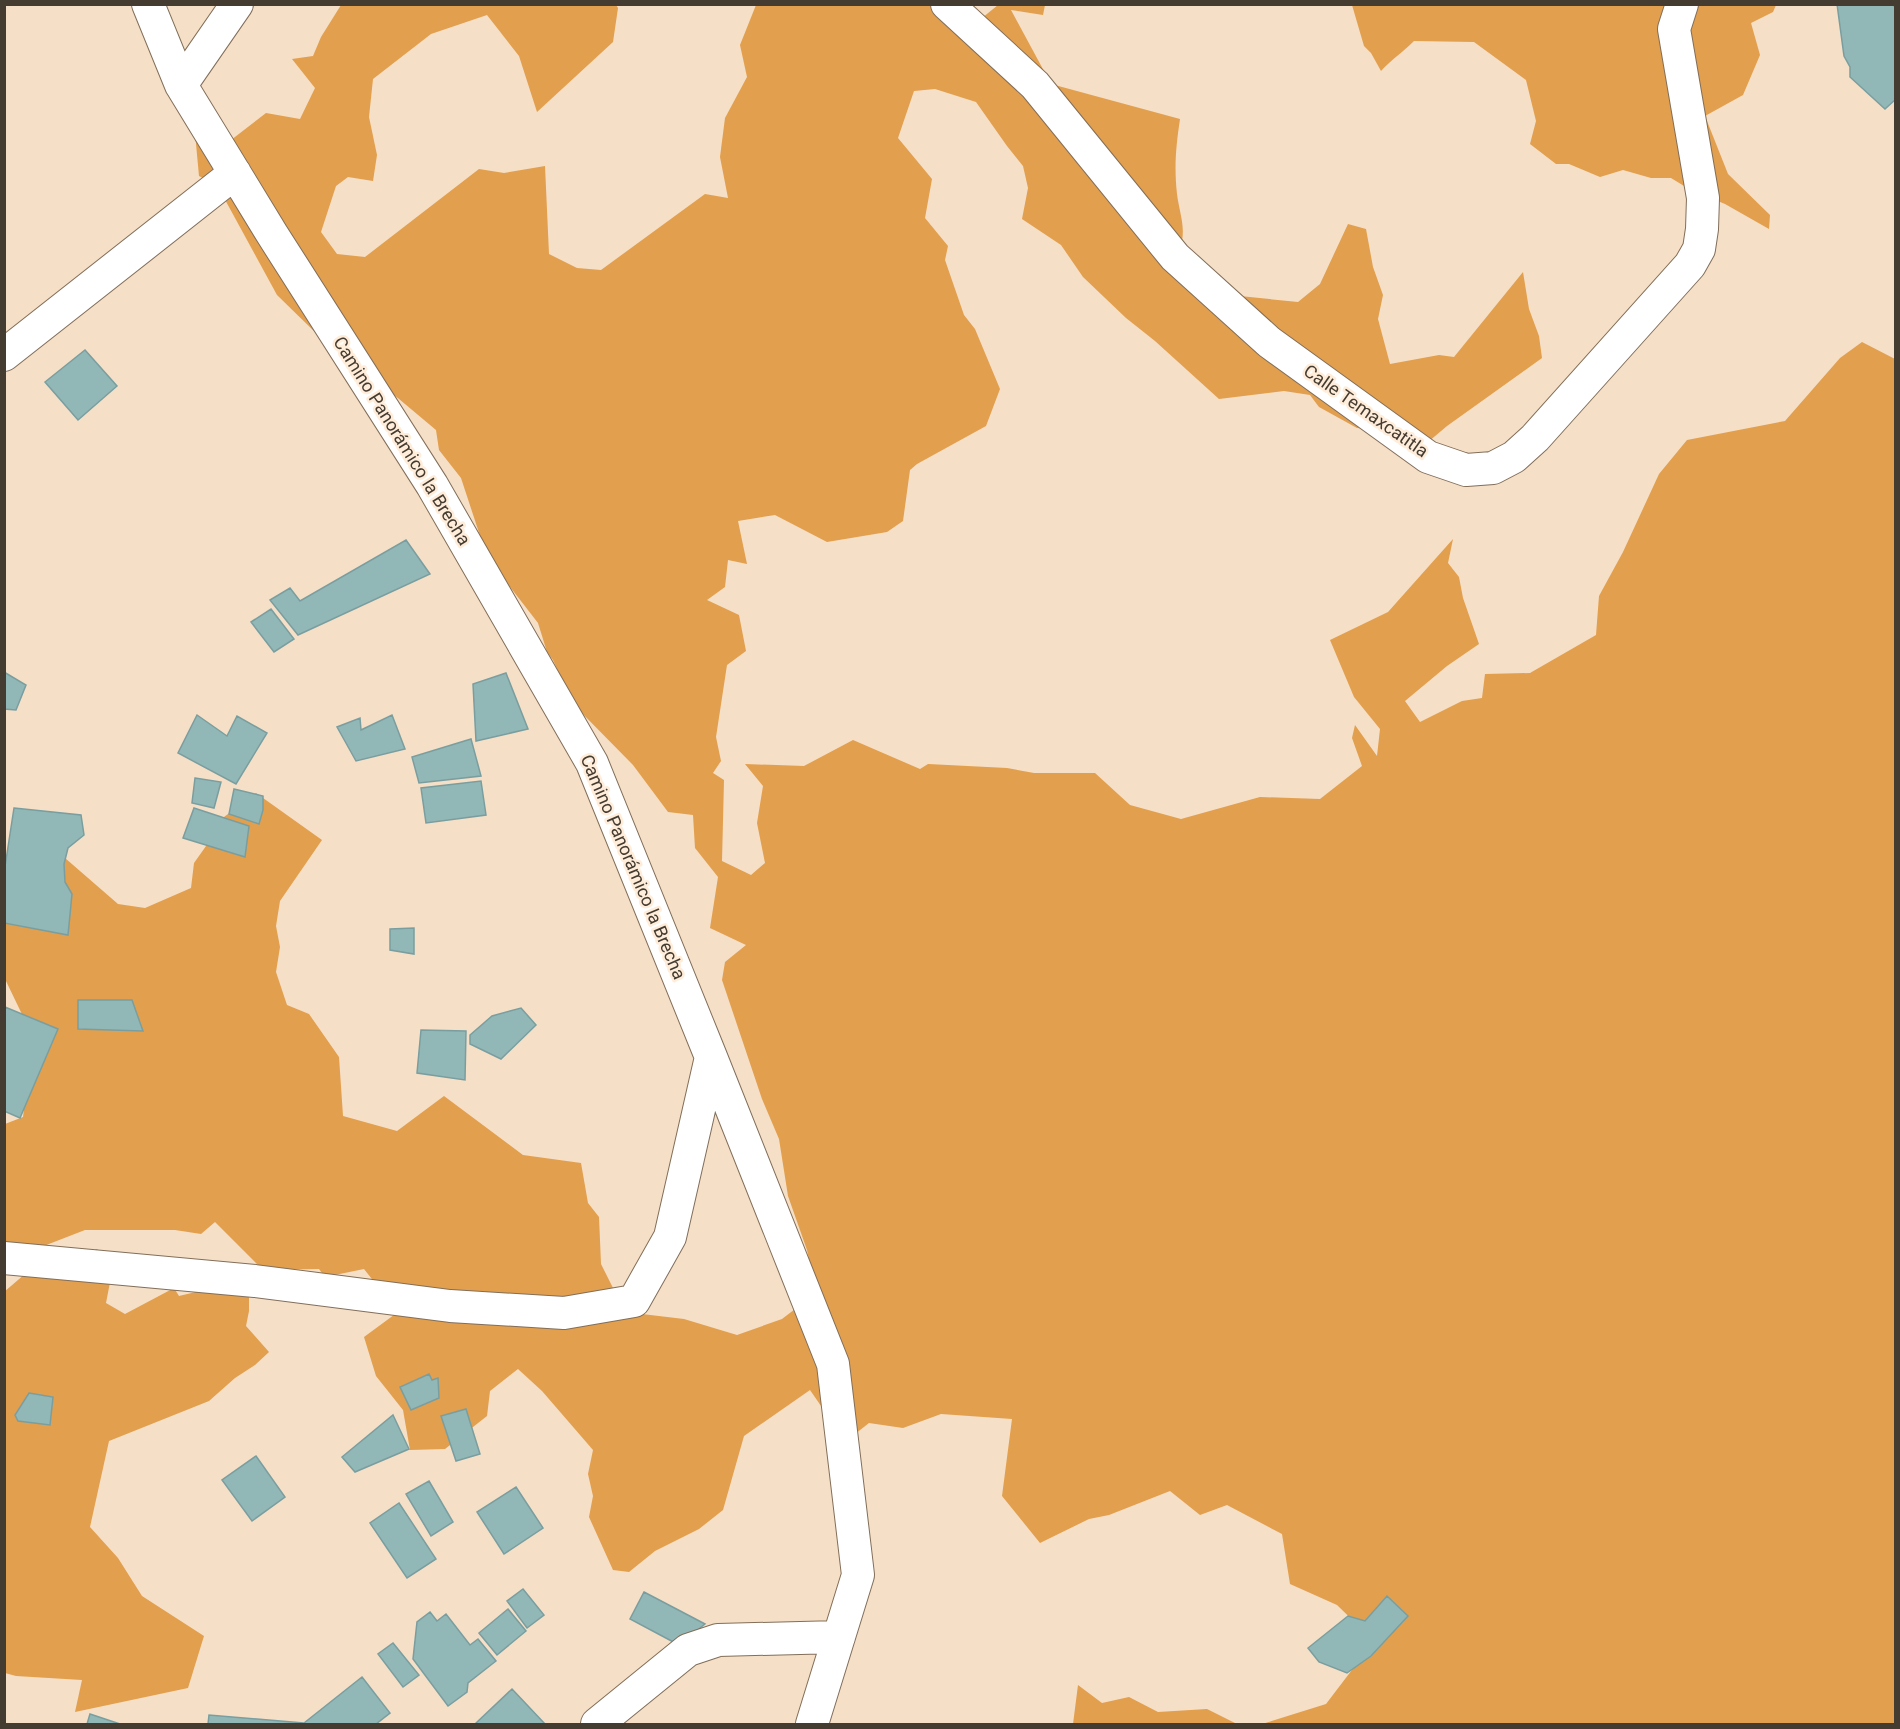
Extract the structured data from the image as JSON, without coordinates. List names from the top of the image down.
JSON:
{
  "streets": {
    "street": ["Calle Temaxcatitla", "Camino Panorámico la Brecha"]
  }
}
